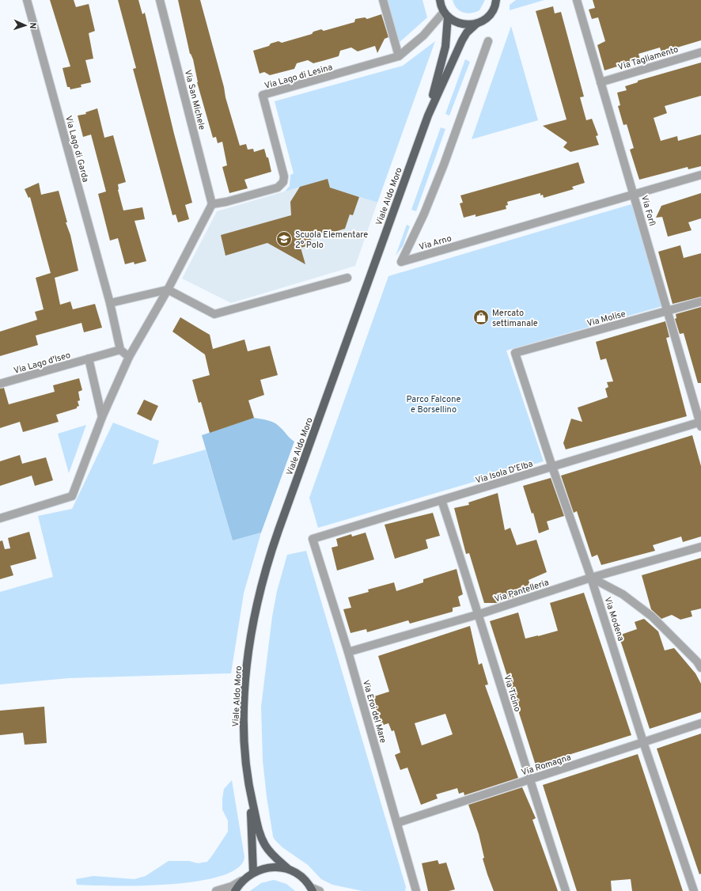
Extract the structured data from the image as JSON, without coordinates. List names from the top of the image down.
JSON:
{
  "streets": {
    "main road": ["Viale Aldo Moro"],
    "street": [
      "Via Tagliamento",
      "Via Lago di Lesina",
      "Via San Michele",
      "Via Lago di Garda",
      "Via Forlì",
      "Via Arno",
      "Via Molise",
      "Via Lago d'Iseo",
      "Via Isola D'Elba",
      "Via Pantelleria",
      "Via Modena",
      "Via Ticino",
      "Via Eroi del Mare",
      "Via Romagna"
    ]
  },
  "crossings": [
    ["Via Tagliamento", "Via Forlì"],
    ["Via Lago di Lesina", "Via San Michele"],
    ["Via Lago di Lesina", "Viale Aldo Moro"],
    ["Via Lago di Garda", "Via Lago d'Iseo"],
    ["Via Forlì", "Via Arno"],
    ["Via Forlì", "Via Molise"],
    ["Via Forlì", "Via Isola D'Elba"],
    ["Via Molise", "Via Modena"],
    ["Via Isola D'Elba", "Via Modena"],
    ["Via Isola D'Elba", "Via Ticino"],
    ["Via Isola D'Elba", "Via Eroi del Mare"],
    ["Via Pantelleria", "Via Modena"],
    ["Via Pantelleria", "Via Ticino"],
    ["Via Pantelleria", "Via Eroi del Mare"],
    ["Via Modena", "Via Romagna"],
    ["Via Ticino", "Via Romagna"],
    ["Via Eroi del Mare", "Via Romagna"]
  ],
  "parks": ["Parco Falcone e Borsellino"],
  "places": {
    "school or university": ["Scuola Elementare 2° Polo"],
    "shop": ["Mercato settimanale"]
  },
  "north": "right"
}
